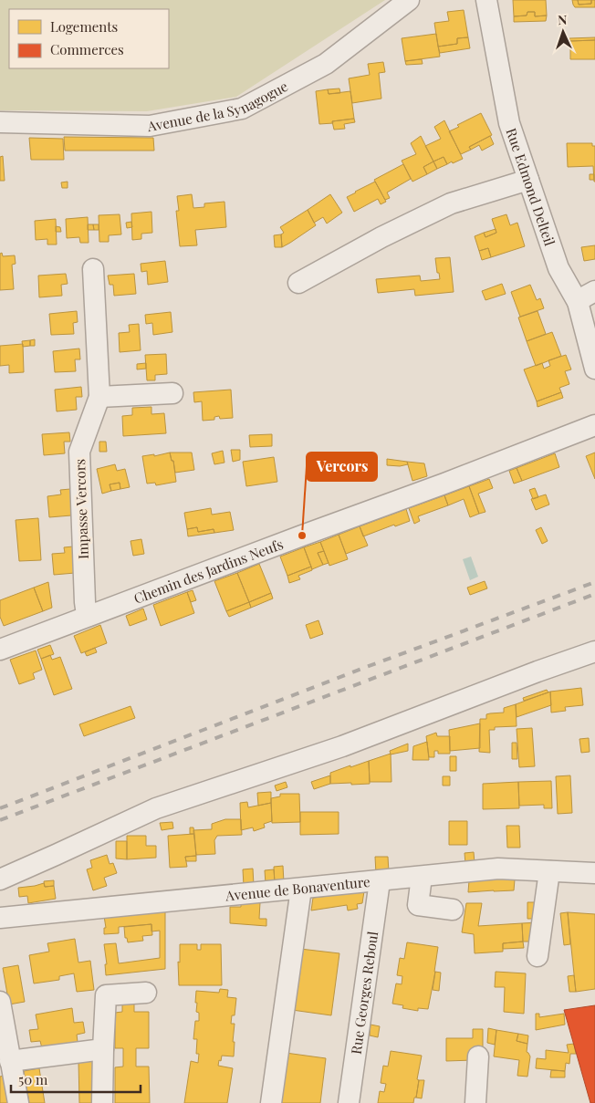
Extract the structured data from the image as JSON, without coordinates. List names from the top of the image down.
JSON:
{
  "streets": {
    "street": [
      "Avenue de la Synagogue",
      "Rue Edmond Delteil",
      "Impasse Vercors",
      "Chemin des Jardins Neufs",
      "Avenue de Bonaventure",
      "Rue Georges Reboul"
    ]
  },
  "crossings": [
    ["Impasse Vercors", "Chemin des Jardins Neufs"],
    ["Avenue de Bonaventure", "Rue Georges Reboul"]
  ],
  "places": ["Vercors"],
  "legend": ["Logements", "Commerces"],
  "scale_bar": "50 m",
  "north": "top"
}
